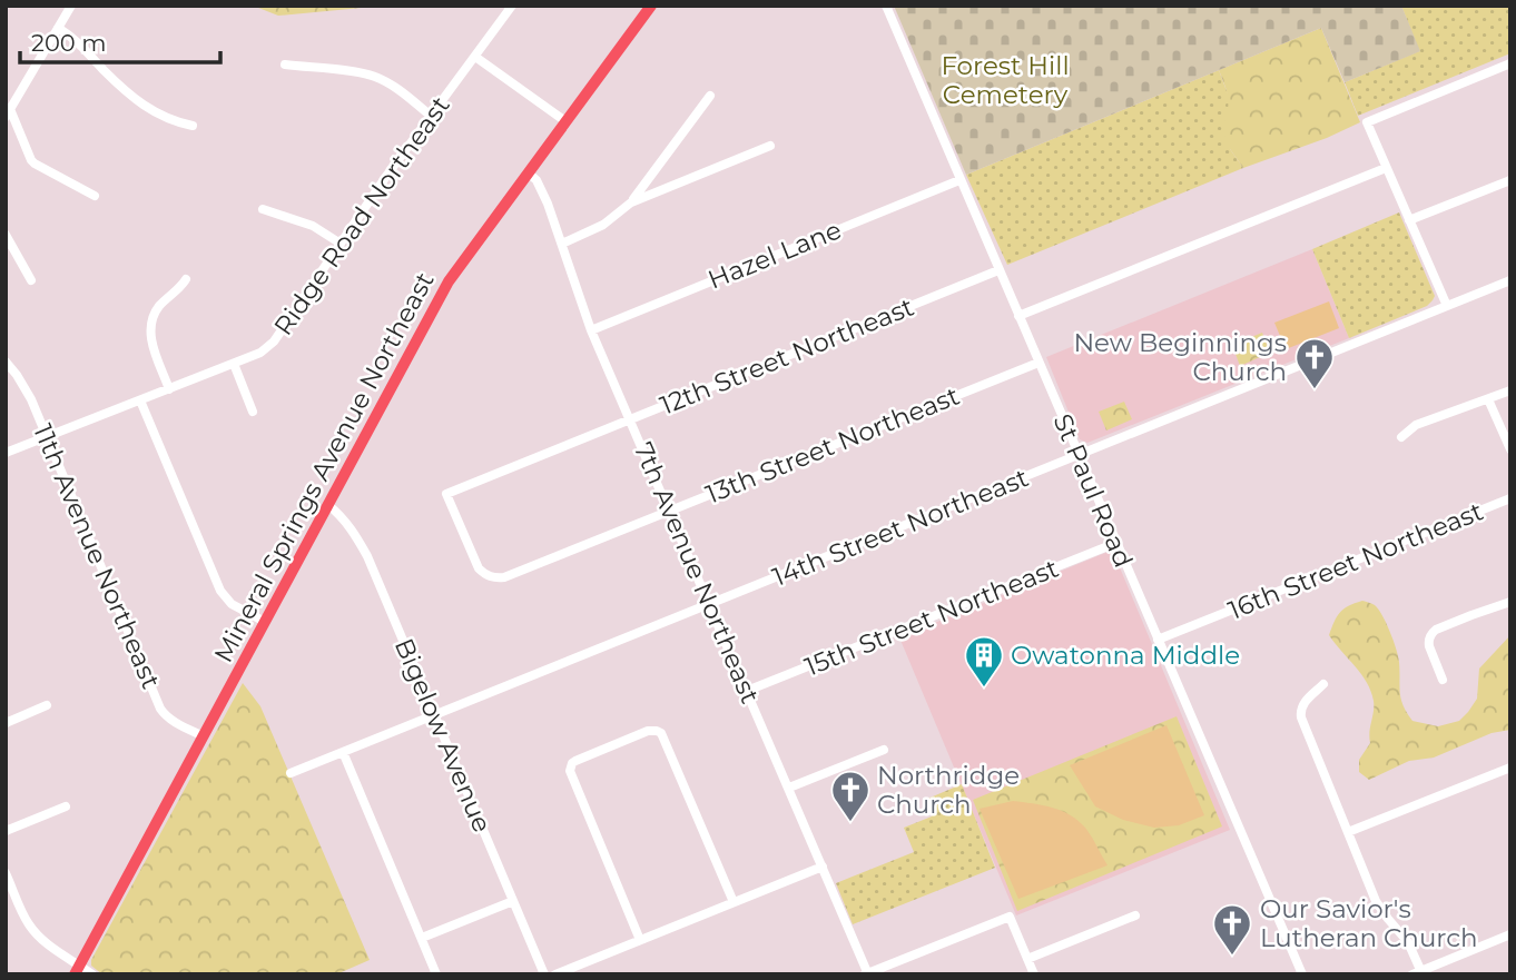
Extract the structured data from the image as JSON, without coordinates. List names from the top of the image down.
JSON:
{
  "streets": {
    "main road": ["Mineral Springs Avenue Northeast"],
    "street": [
      "Ridge Road Northeast",
      "Hazel Lane",
      "12th Street Northeast",
      "13th Street Northeast",
      "St Paul Road",
      "14th Street Northeast",
      "11th Avenue Northeast",
      "16th Street Northeast",
      "7th Avenue Northeast",
      "15th Street Northeast",
      "Bigelow Avenue"
    ]
  },
  "crossings": [
    ["Ridge Road Northeast", "11th Avenue Northeast"],
    ["Hazel Lane", "St Paul Road"],
    ["Hazel Lane", "7th Avenue Northeast"],
    ["12th Street Northeast", "13th Street Northeast"],
    ["12th Street Northeast", "St Paul Road"],
    ["12th Street Northeast", "7th Avenue Northeast"],
    ["13th Street Northeast", "St Paul Road"],
    ["13th Street Northeast", "7th Avenue Northeast"],
    ["Mineral Springs Avenue Northeast", "11th Avenue Northeast"],
    ["Mineral Springs Avenue Northeast", "7th Avenue Northeast"],
    ["Mineral Springs Avenue Northeast", "Bigelow Avenue"],
    ["St Paul Road", "14th Street Northeast"],
    ["St Paul Road", "16th Street Northeast"],
    ["St Paul Road", "15th Street Northeast"],
    ["14th Street Northeast", "7th Avenue Northeast"],
    ["14th Street Northeast", "Bigelow Avenue"],
    ["7th Avenue Northeast", "15th Street Northeast"]
  ],
  "parks": ["Forest Hill Cemetery"],
  "places": {
    "church": ["New Beginnings Church", "Northridge Church", "Our Savior's Lutheran Church"],
    "building": ["Owatonna Middle"]
  },
  "scale_bar": "200 m"
}
